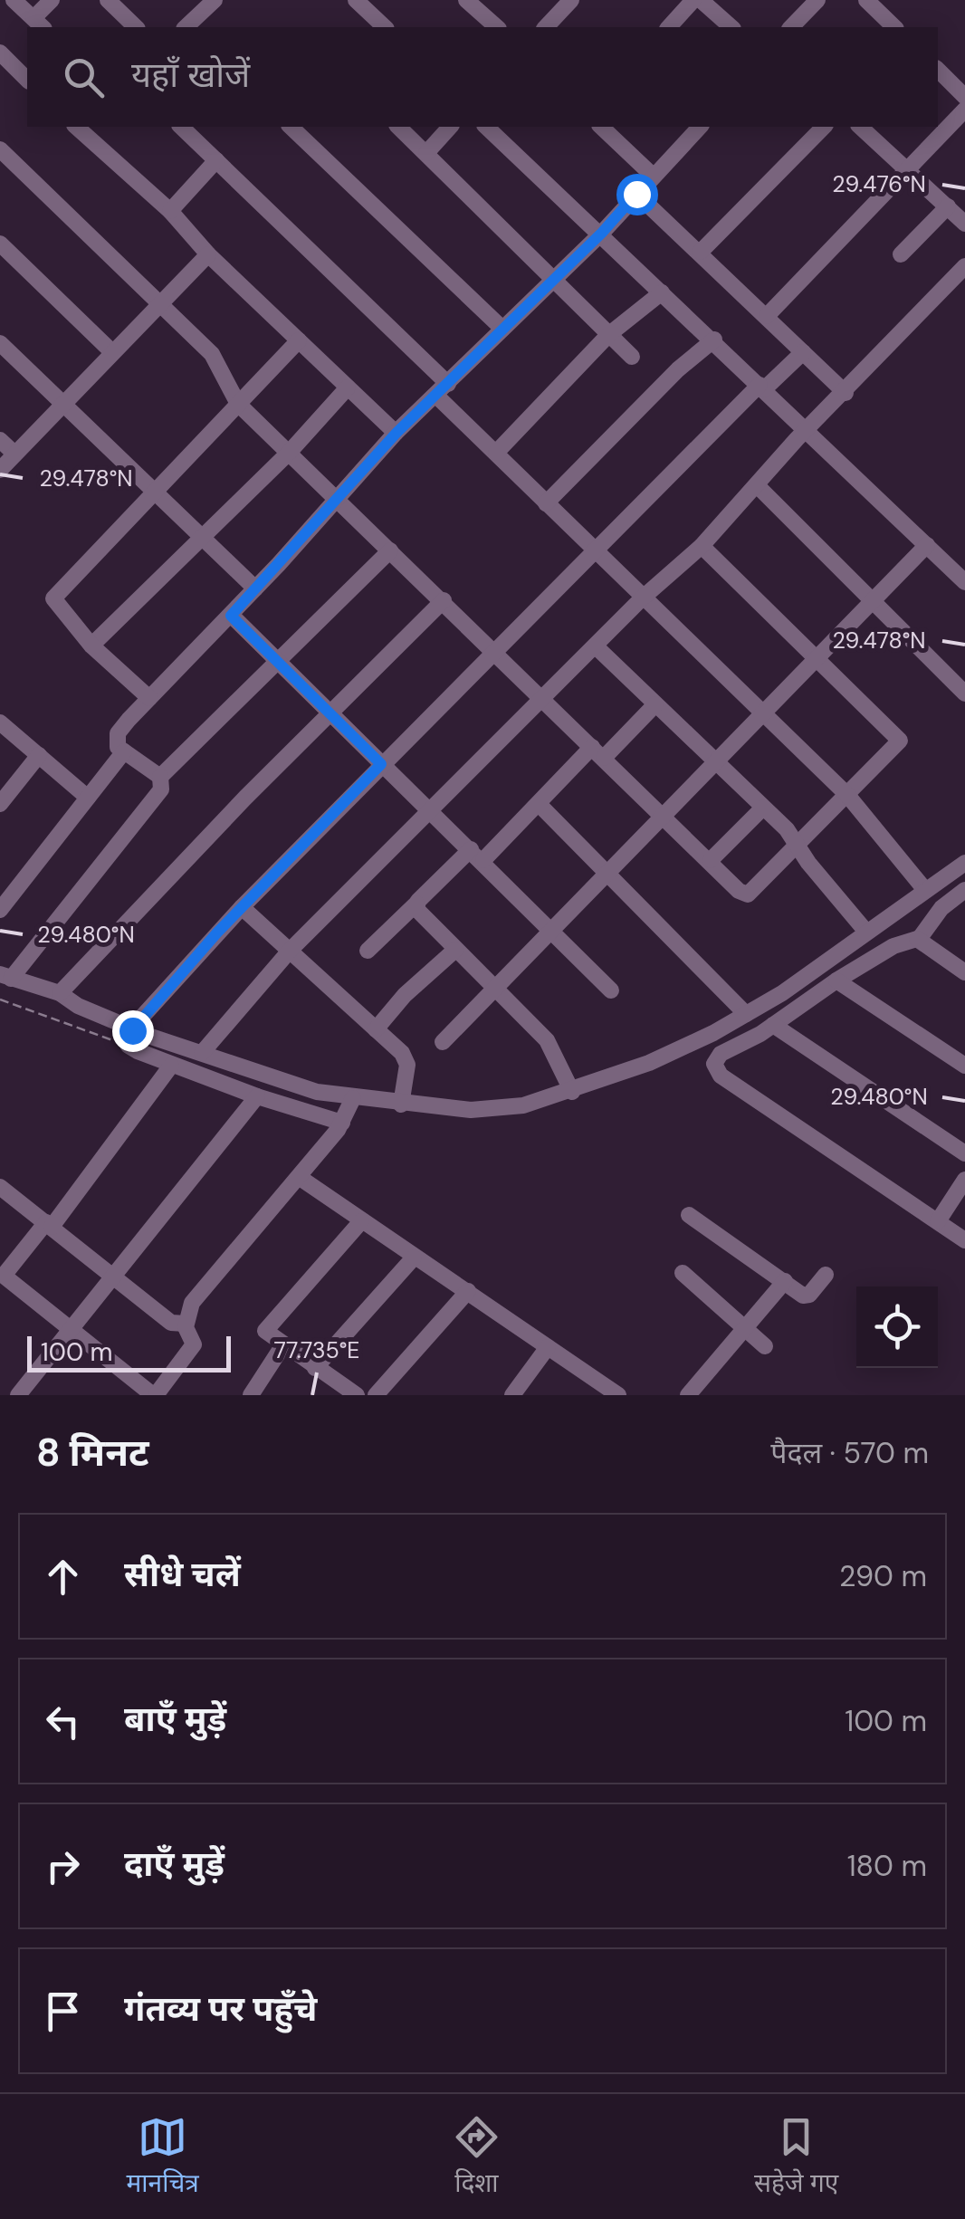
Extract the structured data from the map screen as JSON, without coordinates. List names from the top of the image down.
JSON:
{
  "scale_bar": "100 m",
  "page": {
    "search": "यहाँ खोजें",
    "scale": "100 m",
    "heading": ["8 मिनट", "पैदल · 570 m"],
    "list": [
      ["सीधे चलें", "290 m"],
      ["बाएँ मुड़ें", "100 m"],
      ["दाएँ मुड़ें", "180 m"],
      "गंतव्य पर पहुँचे"
    ],
    "nav": ["मानचित्र", "दिशा", "सहेजे गए"]
  },
  "coordinates": [
    "29.476°N",
    "29.478°N",
    "29.480°N",
    "77.735°E"
  ]
}
